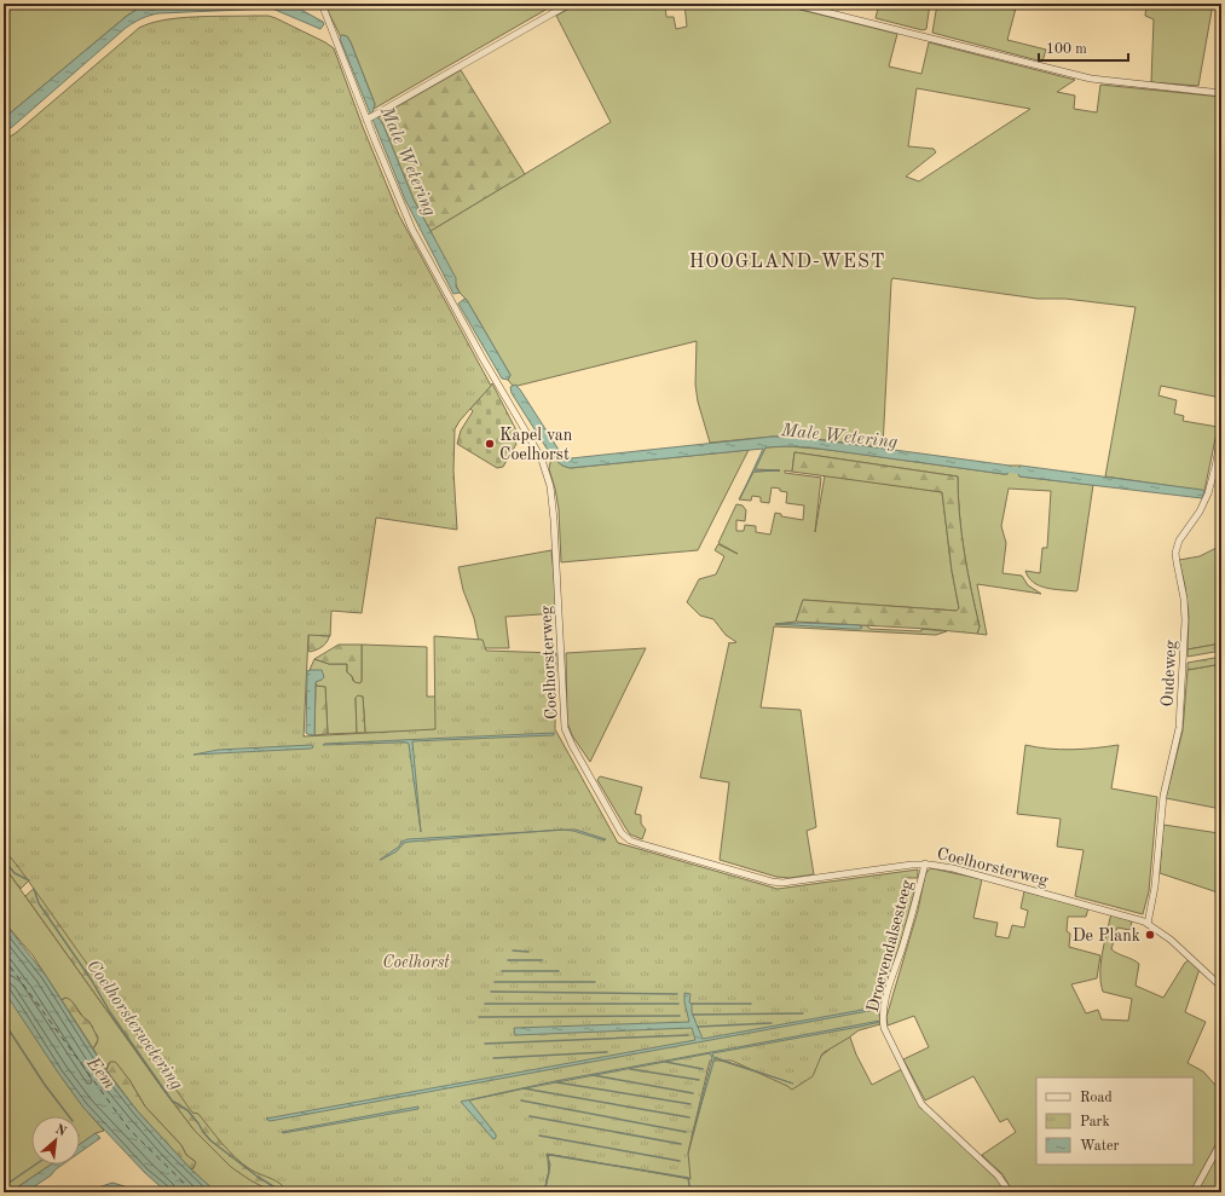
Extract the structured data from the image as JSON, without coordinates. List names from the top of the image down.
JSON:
{
  "streets": {
    "street": ["Coelhorsterweg", "Oudeweg", "Droevendalsesteeg"]
  },
  "crossings": [
    ["Coelhorsterweg", "Oudeweg"],
    ["Coelhorsterweg", "Droevendalsesteeg"]
  ],
  "districts": ["HOOGLAND-WEST"],
  "water": ["Male Wetering", "Coelhorsterwetering", "Eem"],
  "parks": ["Coelhorst"],
  "places": ["Kapel van Coelhorst", "De Plank"],
  "legend": ["Road", "Park", "Water"],
  "scale_bar": "100 m",
  "north": "top right"
}
